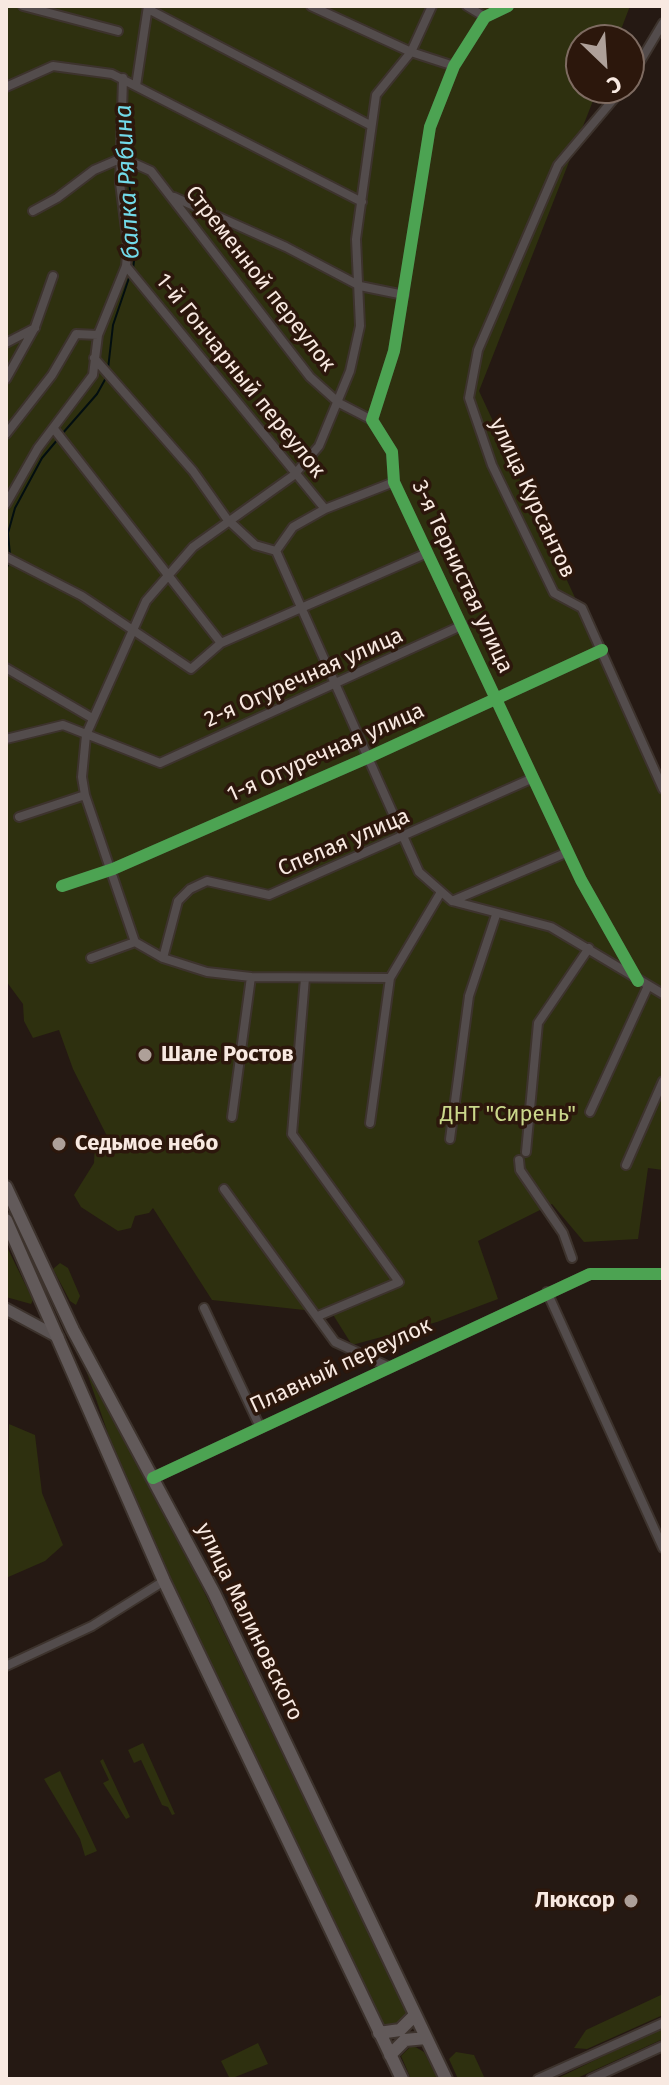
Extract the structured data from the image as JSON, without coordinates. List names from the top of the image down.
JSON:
{
  "streets": {
    "highway": ["улица Малиновского"],
    "street": [
      "Стременной переулок",
      "1-й Гончарный переулок",
      "улица Курсантов",
      "3-я Тернистая улица",
      "2-я Огуречная улица",
      "1-я Огуречная улица",
      "Спелая улица",
      "Плавный переулок"
    ]
  },
  "crossings": [
    ["Стременной переулок", "3-я Тернистая улица"],
    ["улица Курсантов", "1-я Огуречная улица"],
    ["3-я Тернистая улица", "2-я Огуречная улица"],
    ["3-я Тернистая улица", "1-я Огуречная улица"],
    ["3-я Тернистая улица", "Спелая улица"],
    ["Плавный переулок", "улица Малиновского"]
  ],
  "water": ["балка Рябина"],
  "parks": ["ДНТ \"Сирень\""],
  "places": ["Шале Ростов", "Седьмое небо", "Люксор"],
  "north": "bottom right"
}
